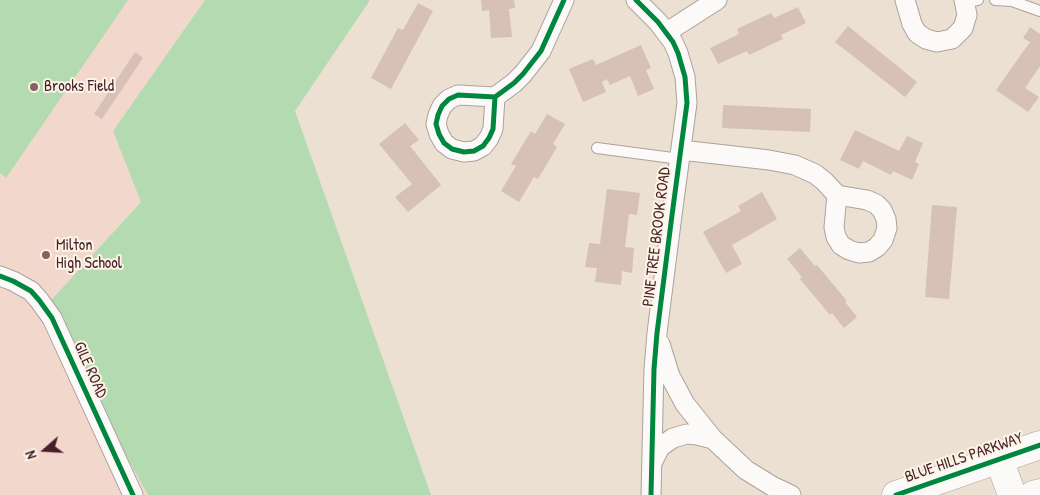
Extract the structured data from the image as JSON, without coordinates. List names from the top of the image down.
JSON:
{
  "streets": {
    "main road": ["BLUE HILLS PARKWAY"],
    "street": ["PINE TREE BROOK ROAD", "GILE ROAD"]
  },
  "places": ["Brooks Field", "Milton High School"],
  "north": "left"
}
